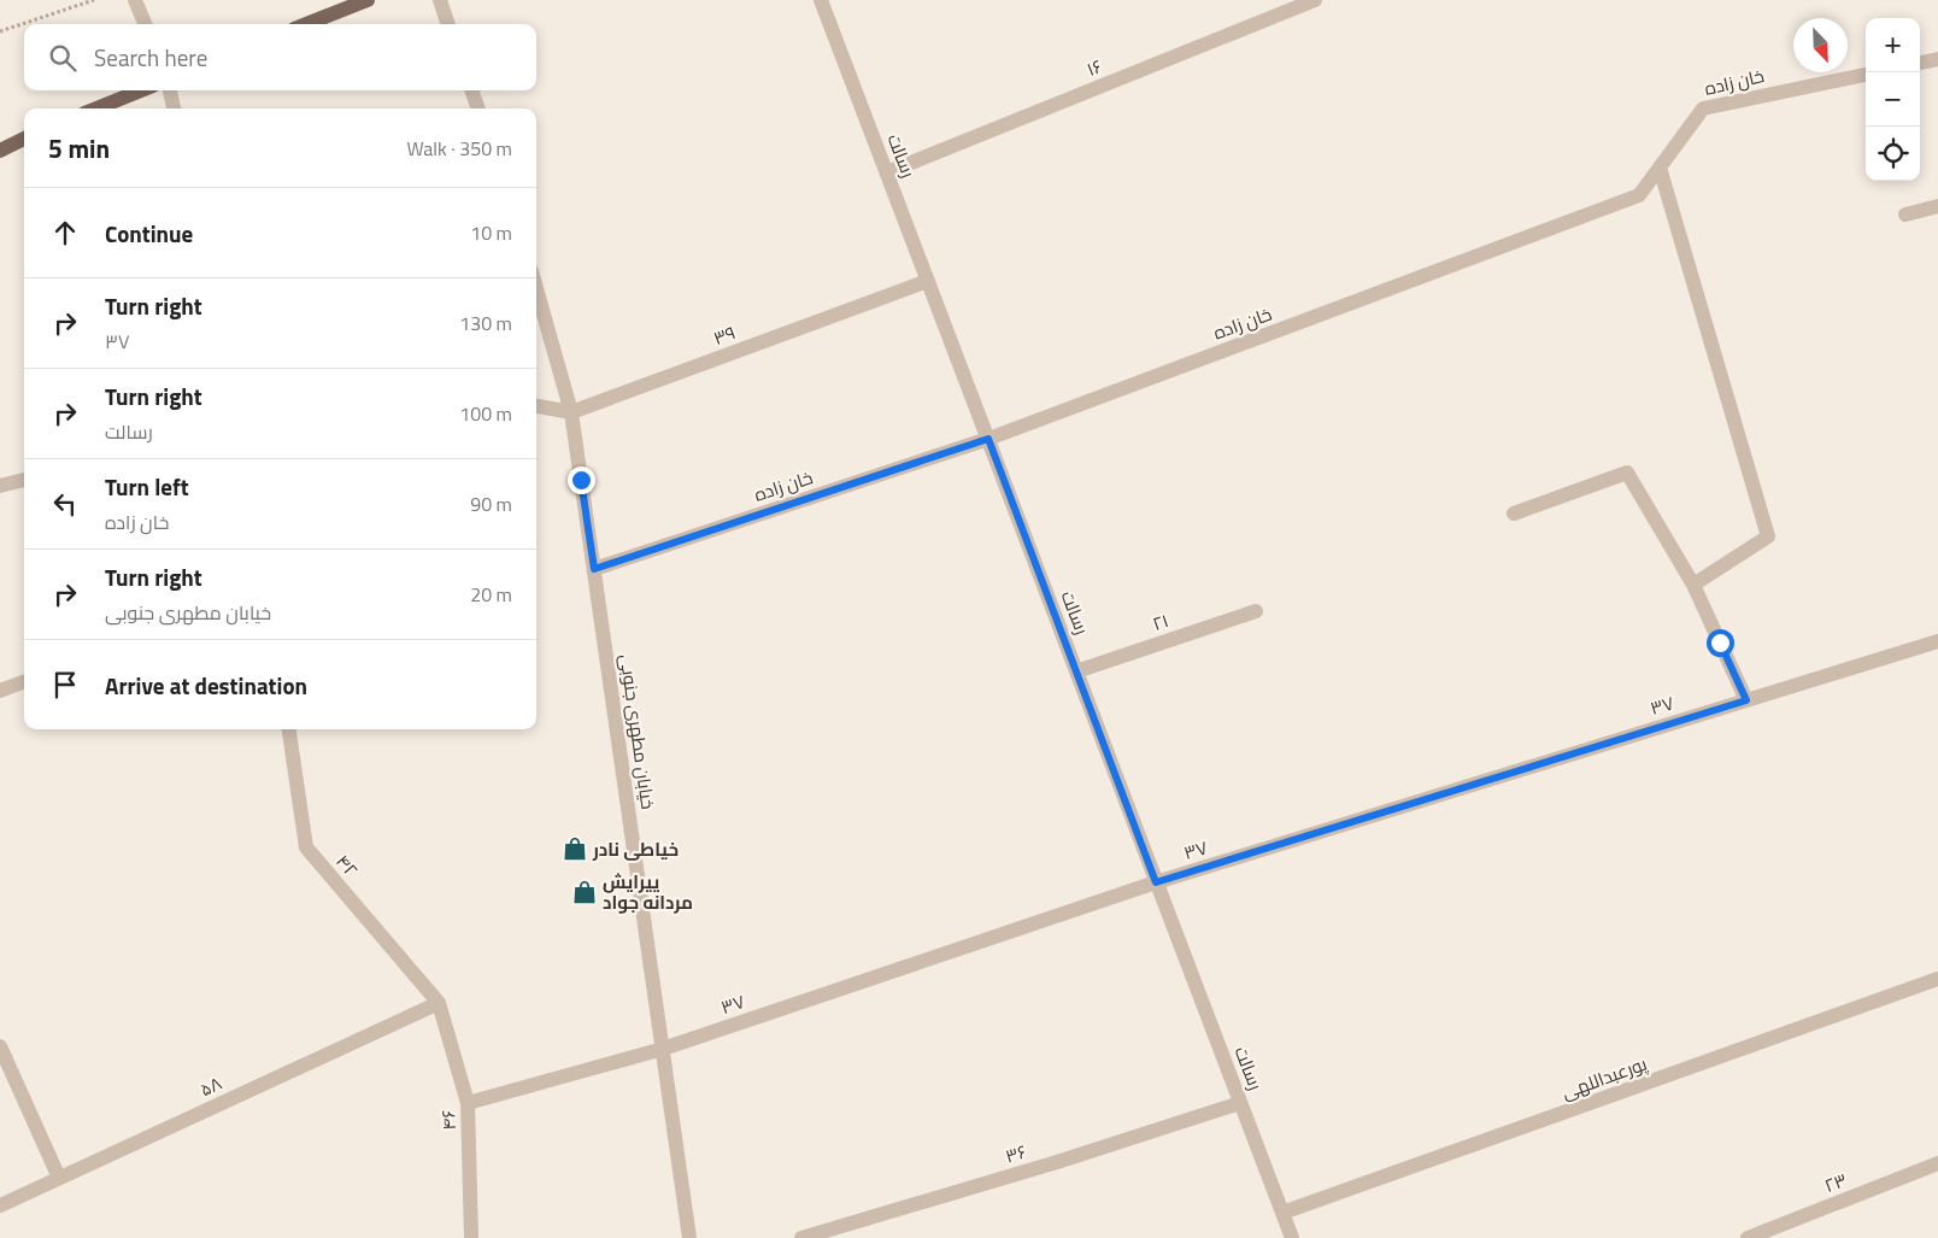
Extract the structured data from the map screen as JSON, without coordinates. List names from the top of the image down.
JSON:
{
  "streets": {
    "street": [
      "۱۶",
      "خان زاده",
      "رسالت",
      "۳۹",
      "۲۱",
      "۳۷",
      "خیابان مطهری جنوبی",
      "۴۲",
      "پورعبداللهی",
      "۵۸",
      "۴۶",
      "۳۶",
      "۲۳"
    ]
  },
  "crossings": [
    ["۱۶", "رسالت"],
    ["خان زاده", "رسالت"],
    ["خان زاده", "خیابان مطهری جنوبی"],
    ["رسالت", "۳۹"],
    ["رسالت", "۲۱"],
    ["رسالت", "۳۷"],
    ["رسالت", "پورعبداللهی"],
    ["رسالت", "۳۶"],
    ["۳۹", "خیابان مطهری جنوبی"],
    ["۳۷", "خیابان مطهری جنوبی"],
    ["۳۷", "۴۶"],
    ["۴۲", "۵۸"],
    ["۴۲", "۴۶"],
    ["۵۸", "۴۶"]
  ],
  "places": {
    "shop": ["خیاطی نادر", "پیرایش مردانه جواد"]
  },
  "north": "bottom right",
  "page": {
    "map_buttons": ["+", "−"],
    "search": "Search here",
    "heading": ["5 min", "Walk · 350 m"],
    "list": [
      ["Continue", "10 m"],
      ["Turn right", "۳۷", "130 m"],
      ["Turn right", "رسالت", "100 m"],
      ["Turn left", "خان زاده", "90 m"],
      ["Turn right", "خیابان مطهری جنوبی", "20 m"],
      "Arrive at destination"
    ]
  }
}
